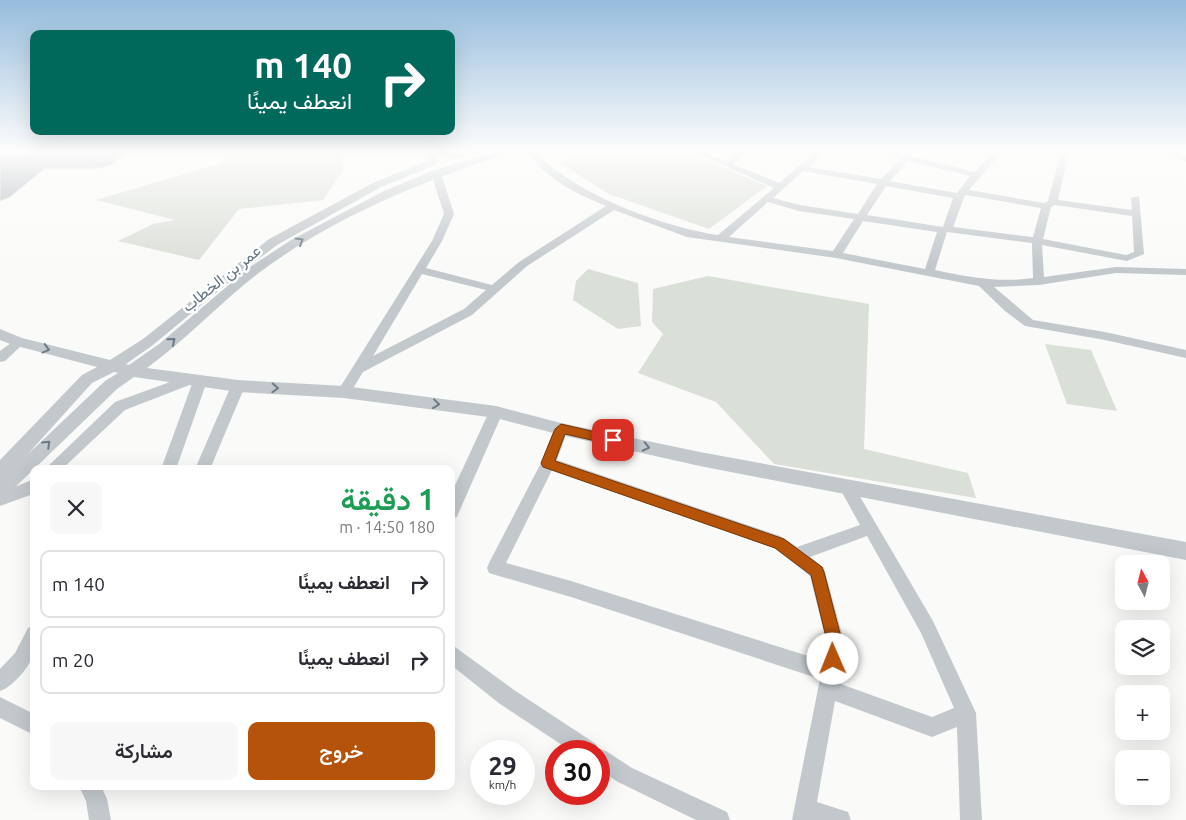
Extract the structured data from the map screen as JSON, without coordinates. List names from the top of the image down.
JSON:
{
  "streets": {
    "street": ["عمر بن الخطاب"]
  },
  "north": "top",
  "page": {
    "turn": ["140 m", "انعطف يمينًا"],
    "heading": ["1 دقيقة", "180 m · 14:50"],
    "list": [
      {
        "name": "انعطف يمينًا",
        "value": "140 m"
      },
      {
        "name": "انعطف يمينًا",
        "value": "20 m"
      }
    ],
    "map_buttons": ["+", "−"],
    "buttons": ["خروج", "مشاركة"],
    "speed": "29 km/h",
    "limit": "30"
  }
}
